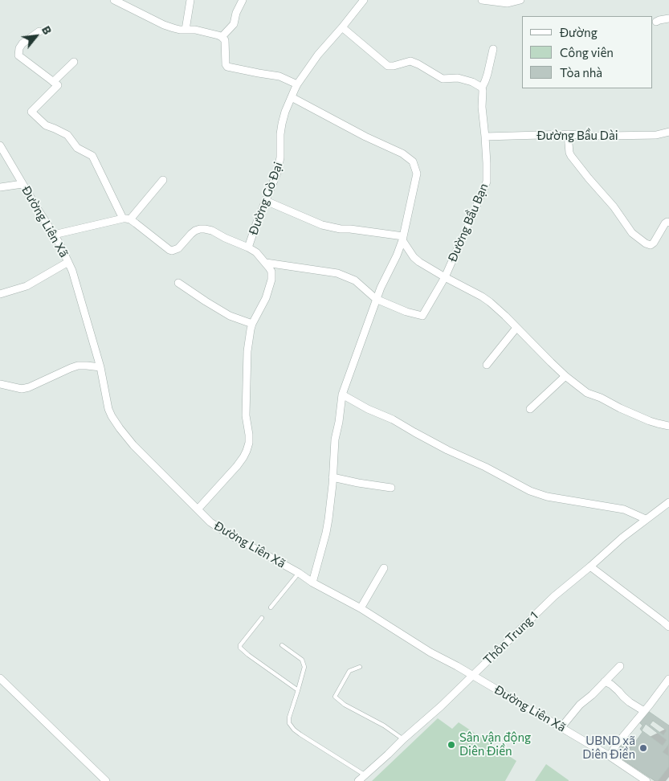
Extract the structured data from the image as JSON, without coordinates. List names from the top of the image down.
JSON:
{
  "streets": {
    "street": [
      "Đường Bầu Dài",
      "Đường Gò Đại",
      "Đường Liên Xã",
      "Đường Bầu Bạn",
      "Thôn Trung 1"
    ]
  },
  "crossings": [
    ["Đường Bầu Dài", "Đường Bầu Bạn"],
    ["Đường Liên Xã", "Thôn Trung 1"]
  ],
  "places": ["Sân vận động Diên Điền", "UBND xã Diên Điền"],
  "legend": ["Đường", "Công viên", "Tòa nhà"],
  "north": "top right"
}
